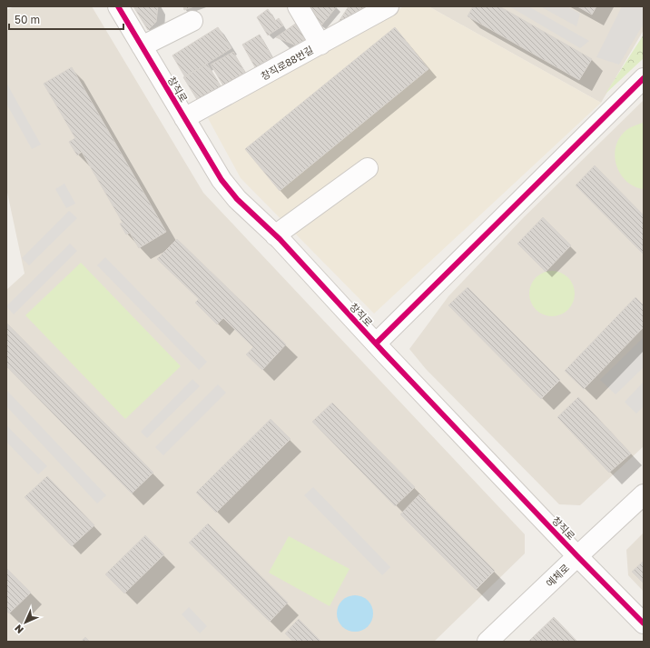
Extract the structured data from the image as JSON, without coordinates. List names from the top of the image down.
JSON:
{
  "streets": {
    "street": ["창직로88번길", "창직로", "예체로"]
  },
  "crossings": [
    ["창직로88번길", "창직로"],
    ["창직로", "예체로"]
  ],
  "scale_bar": "50 m",
  "north": "bottom left"
}
